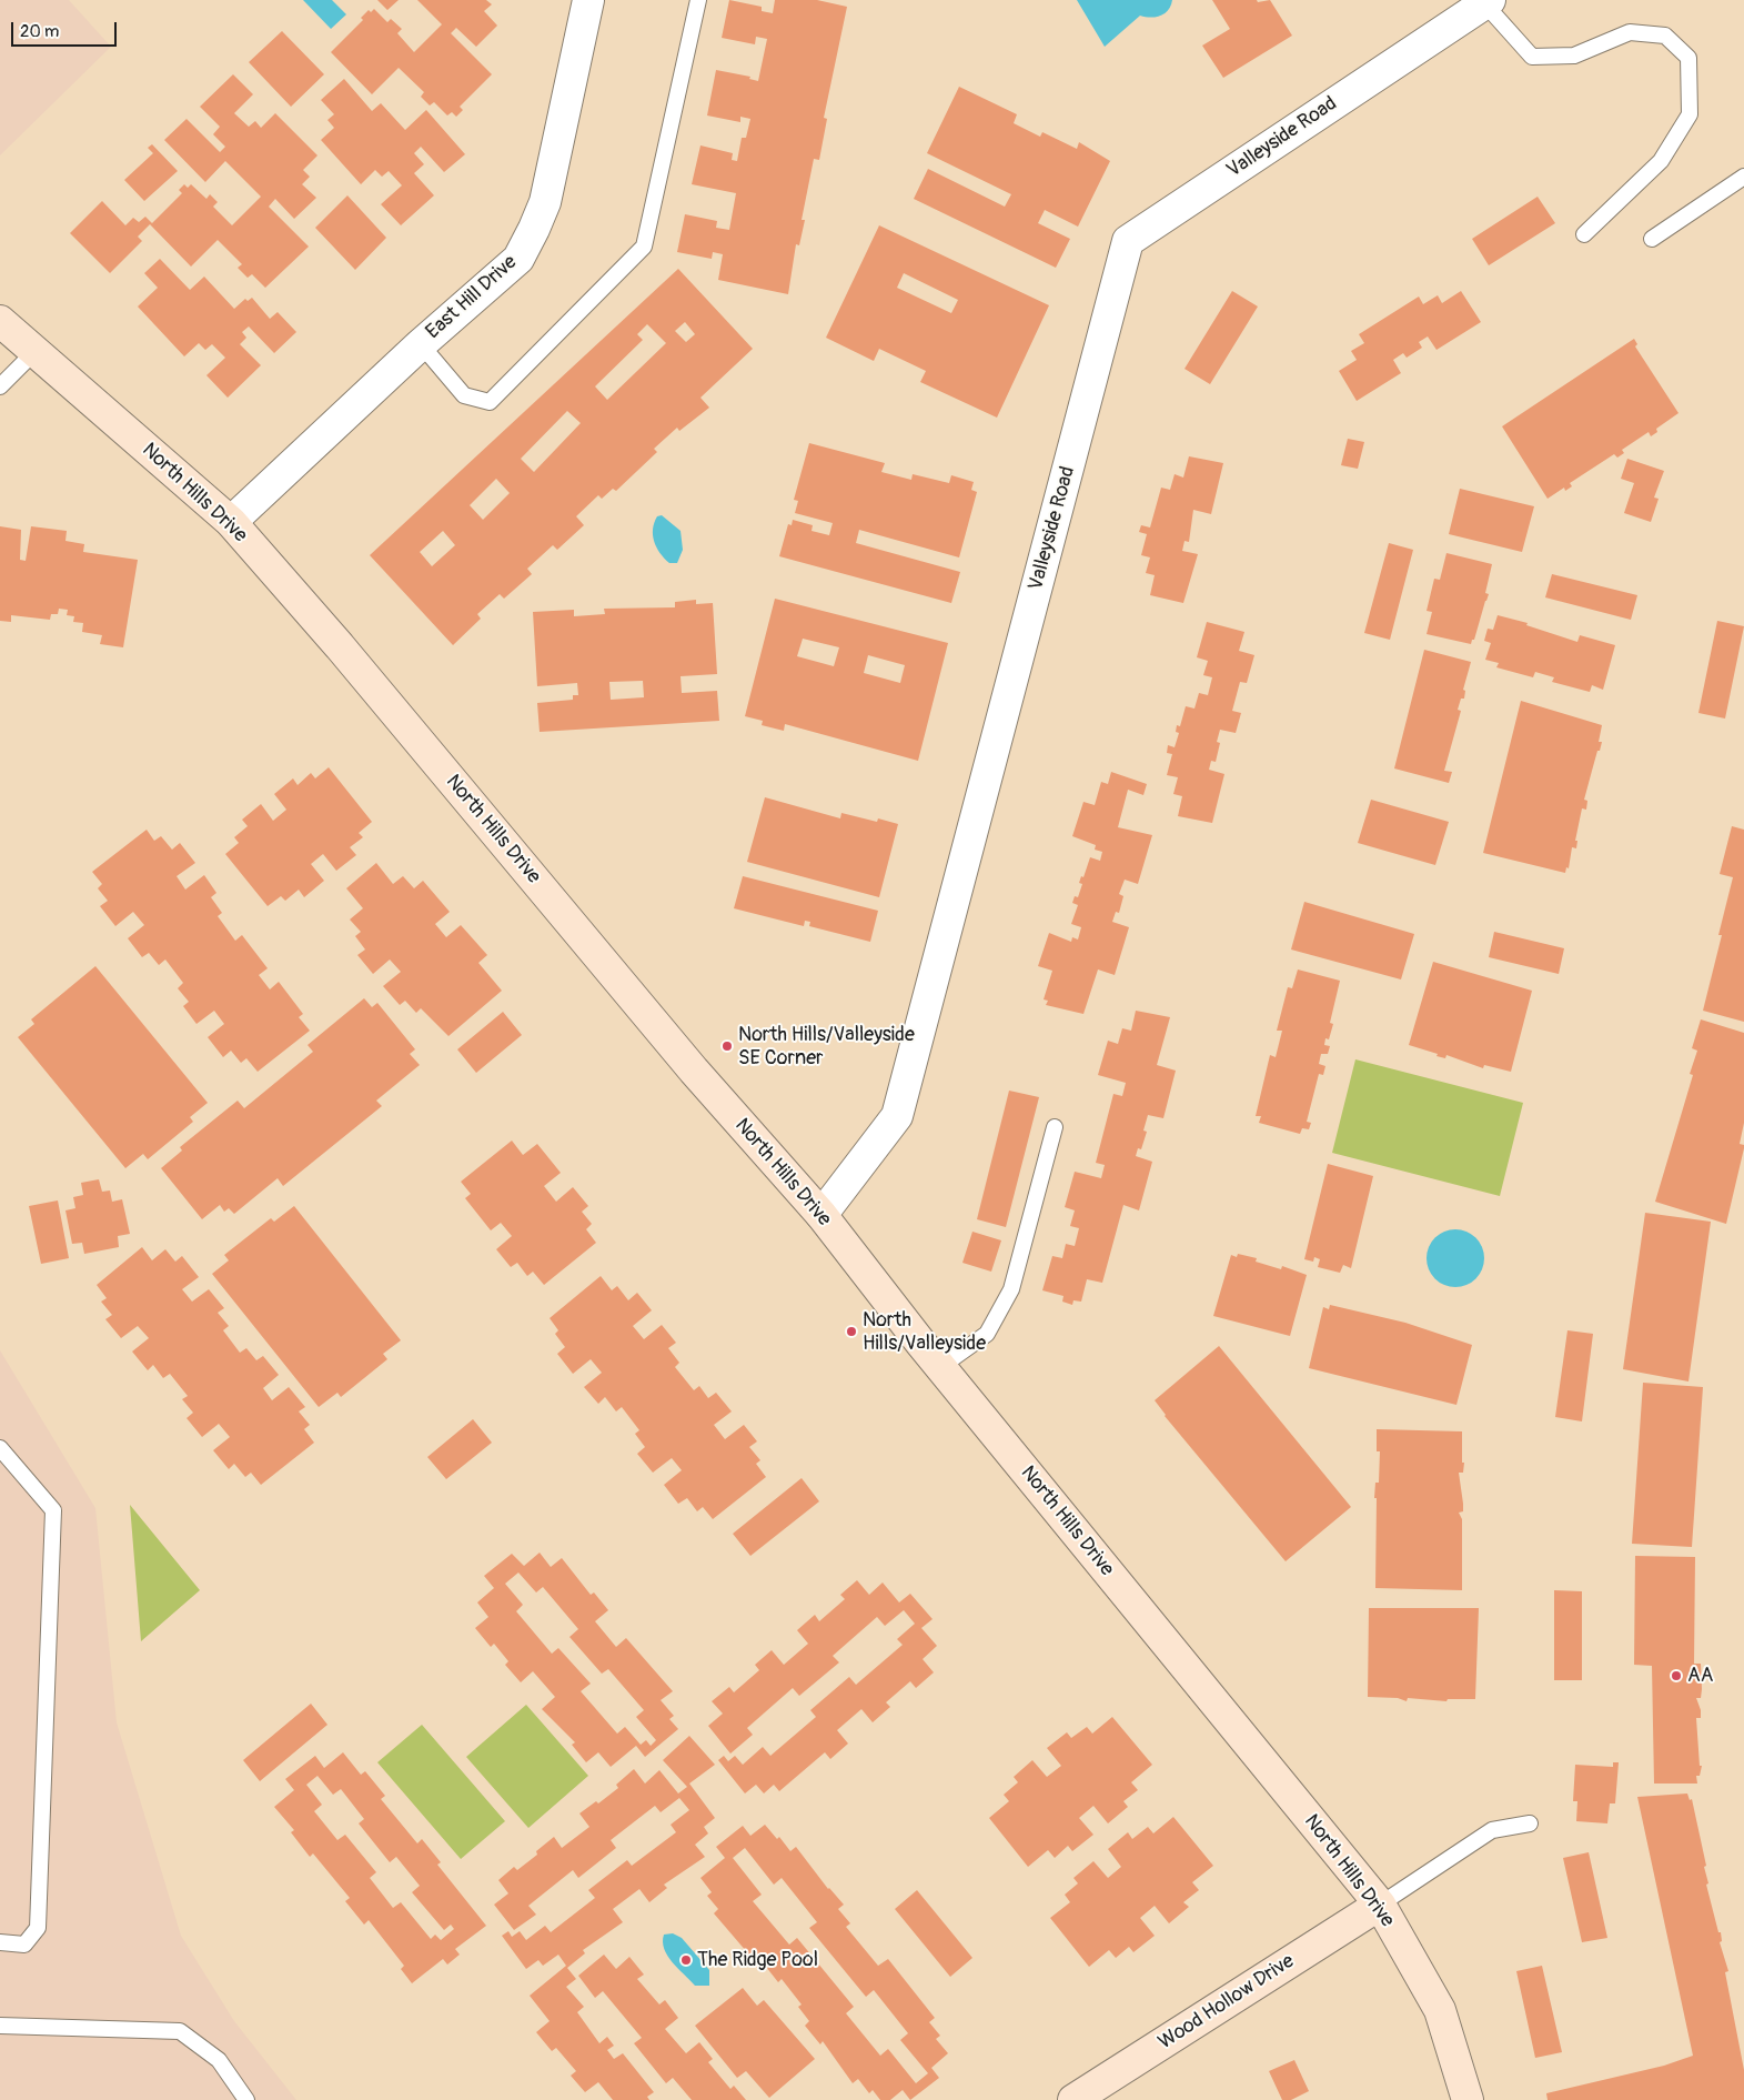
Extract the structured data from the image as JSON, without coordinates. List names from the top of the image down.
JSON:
{
  "streets": {
    "street": [
      "Valleyside Road",
      "East Hill Drive",
      "North Hills Drive",
      "Wood Hollow Drive"
    ]
  },
  "crossings": [
    ["Valleyside Road", "North Hills Drive"],
    ["East Hill Drive", "North Hills Drive"],
    ["North Hills Drive", "Wood Hollow Drive"]
  ],
  "places": [
    "North Hills/Valleyside SE Corner",
    "North Hills/Valleyside",
    "AA",
    "The Ridge Pool"
  ],
  "scale_bar": "20 m"
}
